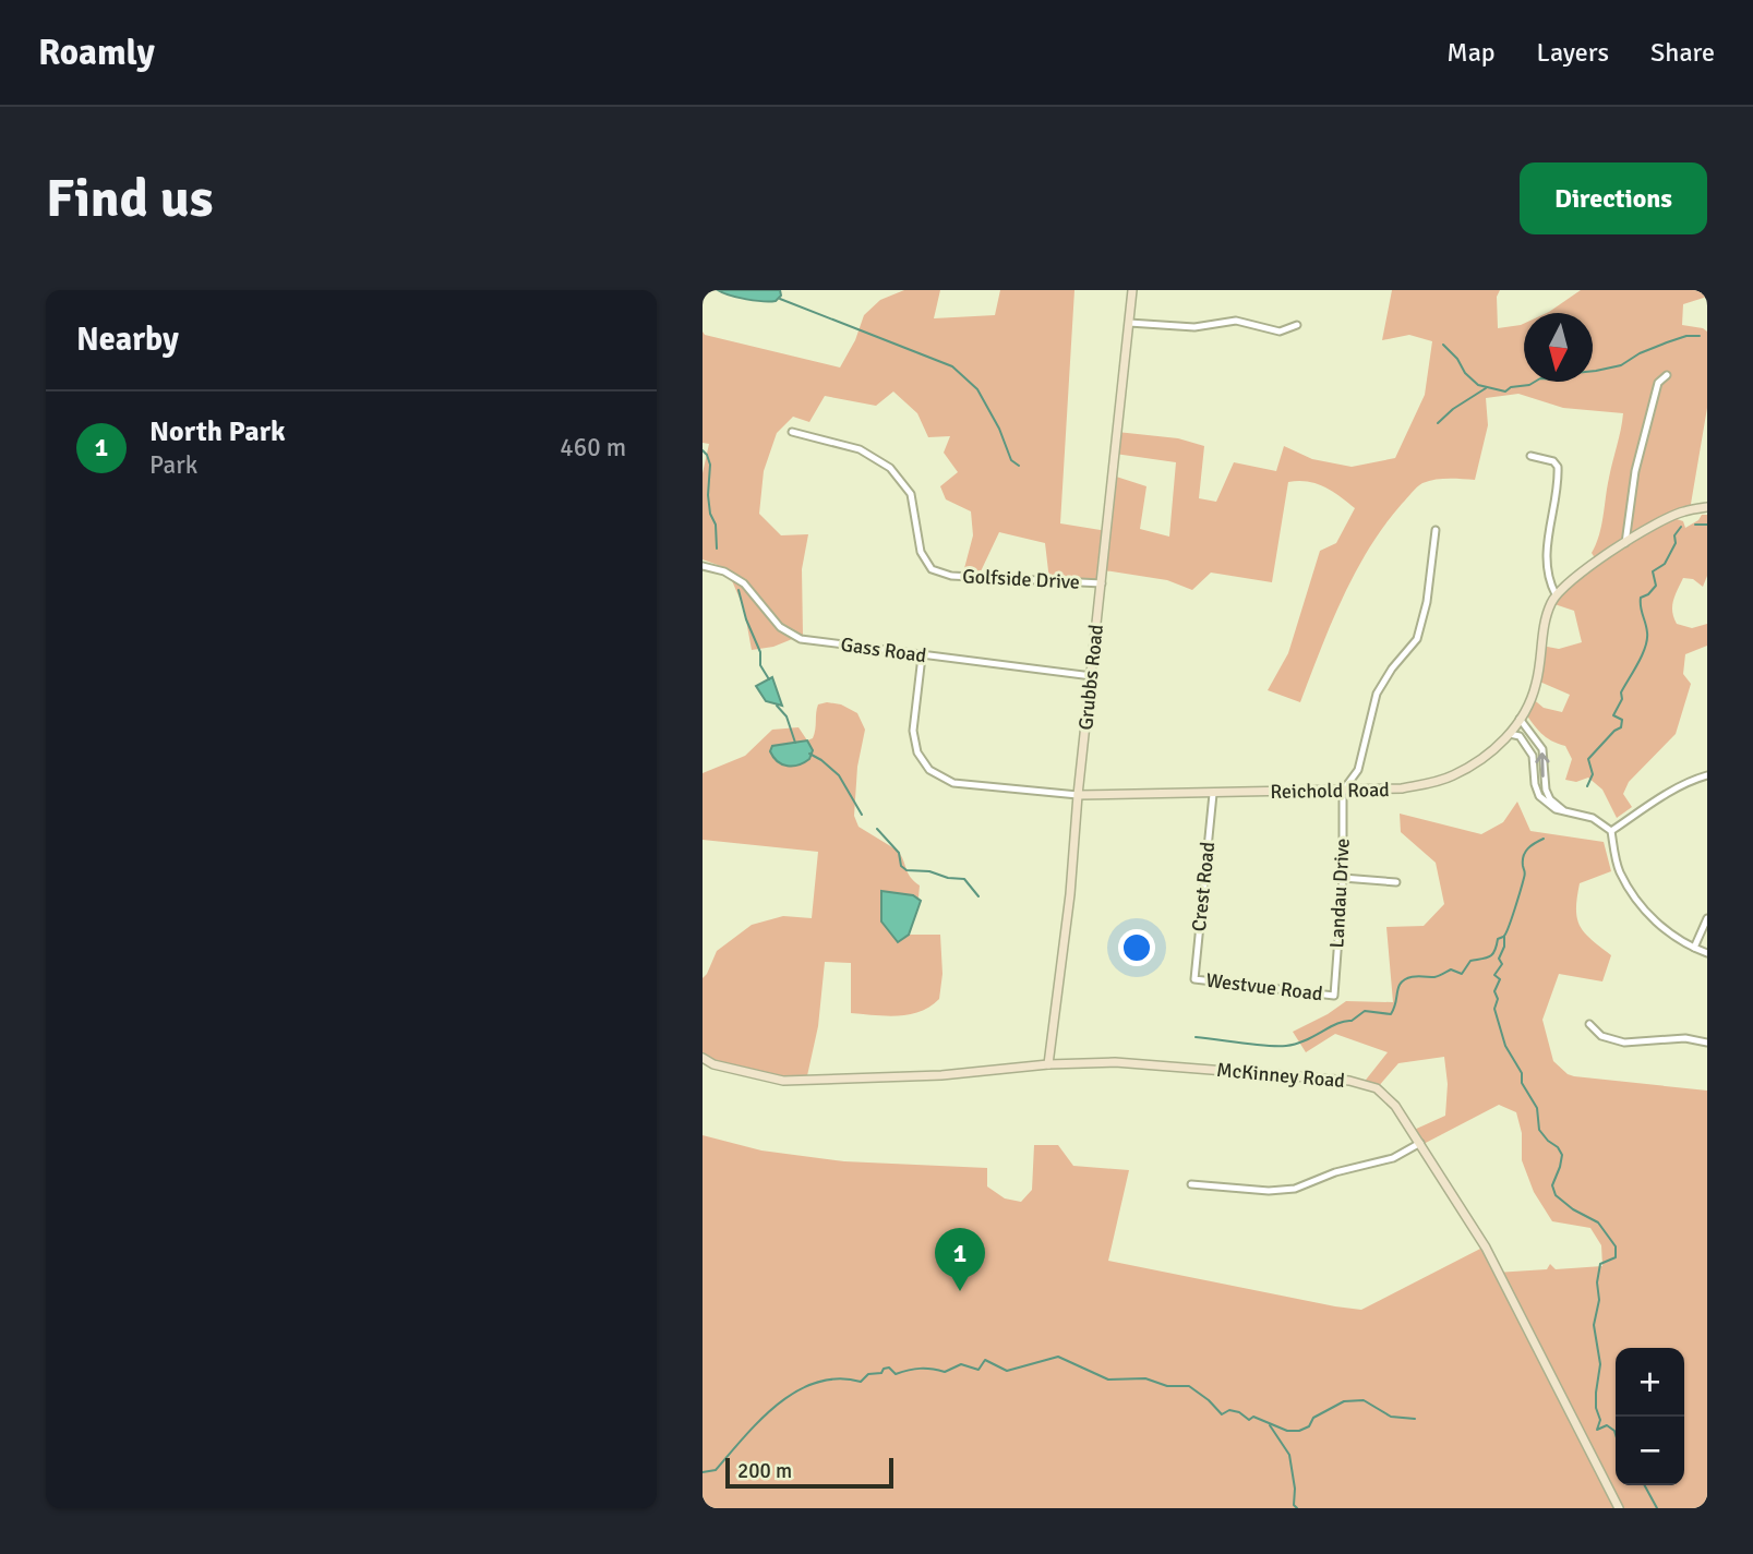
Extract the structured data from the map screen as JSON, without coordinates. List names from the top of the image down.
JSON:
{
  "streets": {
    "street": [
      "Golfside Drive",
      "Gass Road",
      "Grubbs Road",
      "Reichold Road",
      "Crest Road",
      "Landau Drive",
      "Westvue Road",
      "McKinney Road"
    ]
  },
  "crossings": [
    ["Golfside Drive", "Grubbs Road"],
    ["Gass Road", "Grubbs Road"],
    ["Gass Road", "Reichold Road"],
    ["Grubbs Road", "Reichold Road"],
    ["Grubbs Road", "McKinney Road"],
    ["Reichold Road", "Crest Road"],
    ["Reichold Road", "Landau Drive"],
    ["Crest Road", "Westvue Road"],
    ["Landau Drive", "Westvue Road"]
  ],
  "scale_bar": "200 m",
  "north": "bottom",
  "page": {
    "header": "Roamly",
    "nav": ["Map", "Layers", "Share"],
    "buttons": "Directions",
    "title": "Find us",
    "heading": "Nearby",
    "list": [
      {
        "mark": "1",
        "name": "North Park",
        "note": "Park",
        "value": "460 m"
      }
    ],
    "pins": "1",
    "map_buttons": ["+", "−"],
    "scale": "200 m"
  }
}
